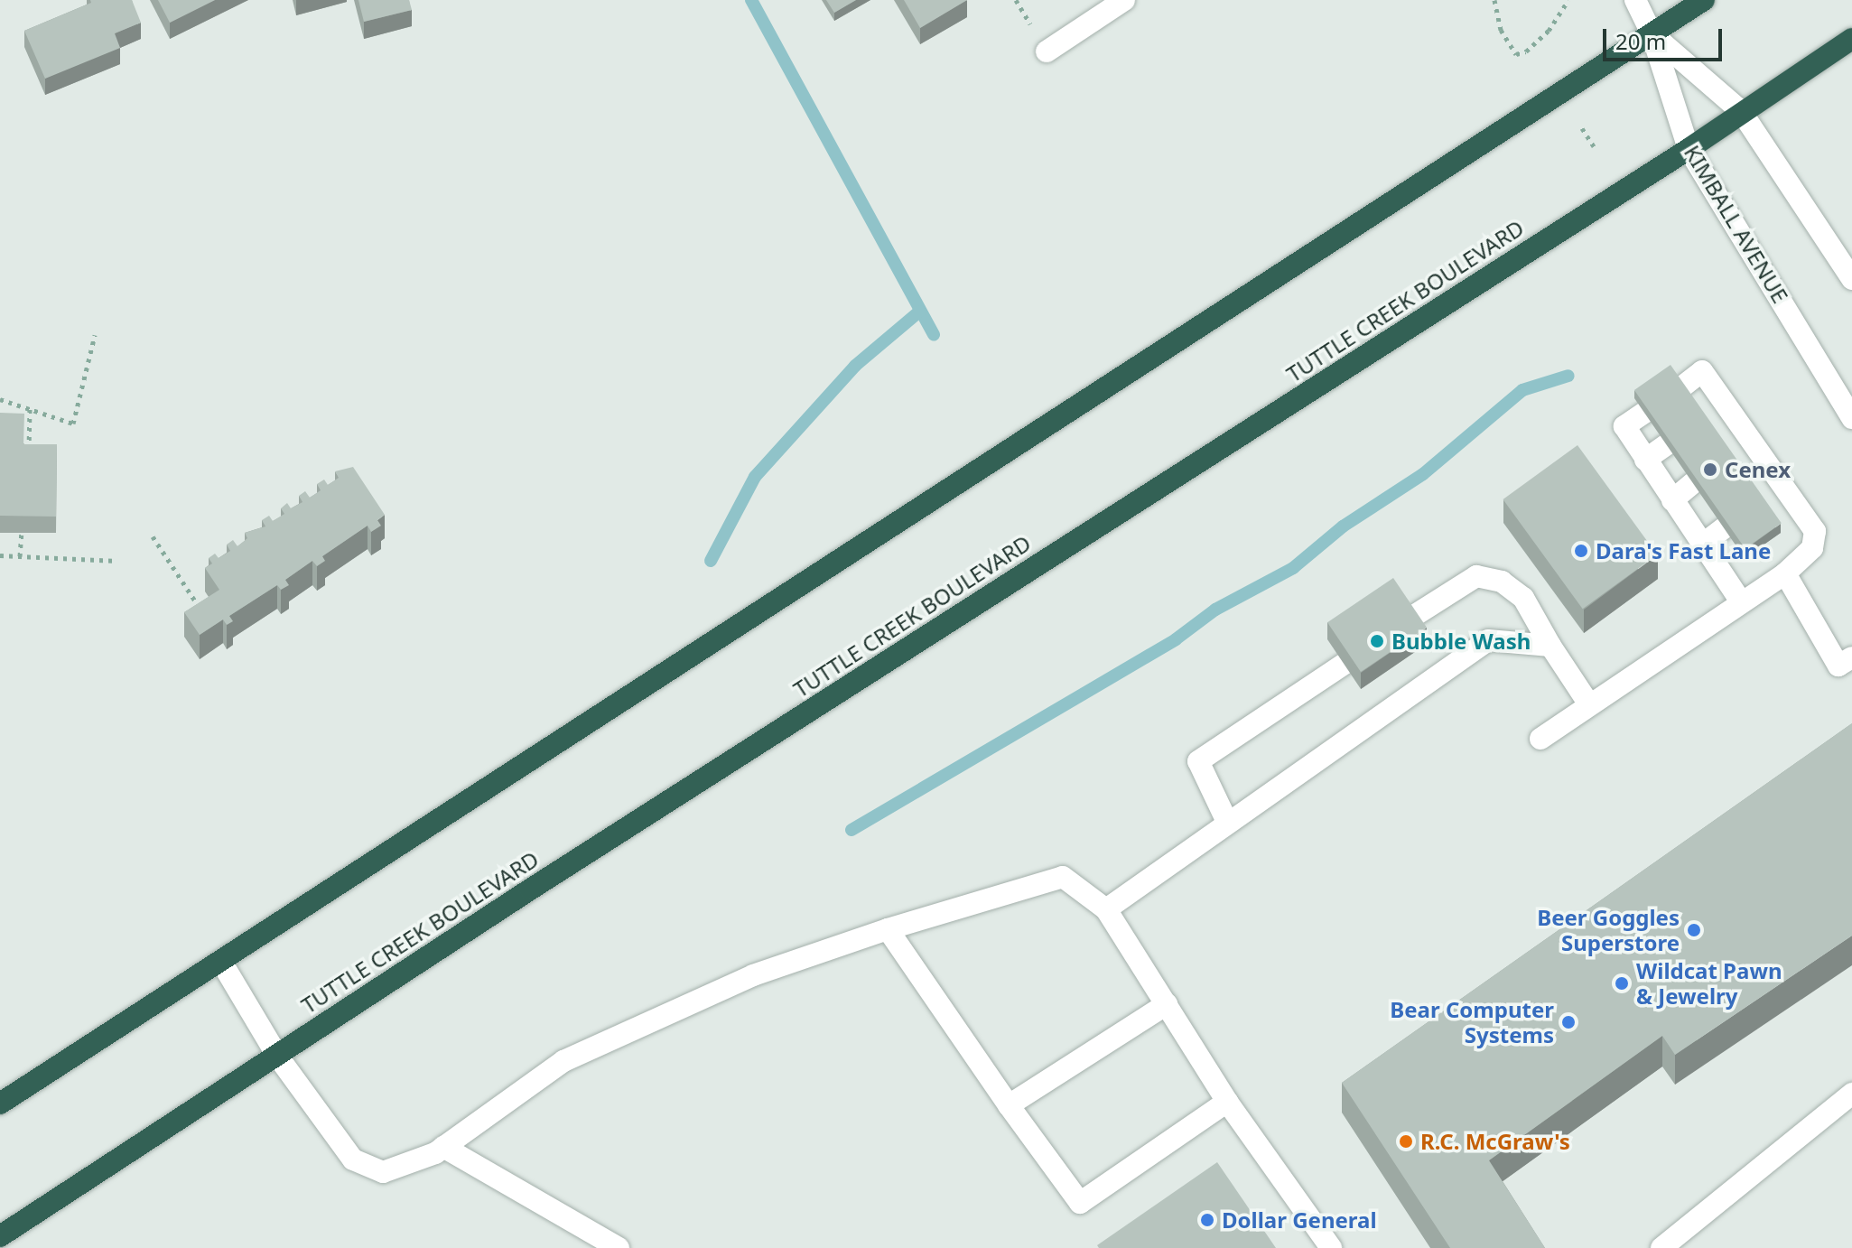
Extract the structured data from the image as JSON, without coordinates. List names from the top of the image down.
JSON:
{
  "streets": {
    "highway": ["TUTTLE CREEK BOULEVARD"],
    "main road": ["KIMBALL AVENUE"]
  },
  "crossings": [
    ["KIMBALL AVENUE", "TUTTLE CREEK BOULEVARD"]
  ],
  "places": [
    "Cenex",
    "Dara's Fast Lane",
    "Bubble Wash",
    "Beer Goggles Superstore",
    "Wildcat Pawn & Jewelry",
    "Bear Computer Systems",
    "R.C. McGraw's",
    "Dollar General"
  ],
  "scale_bar": "20 m"
}
